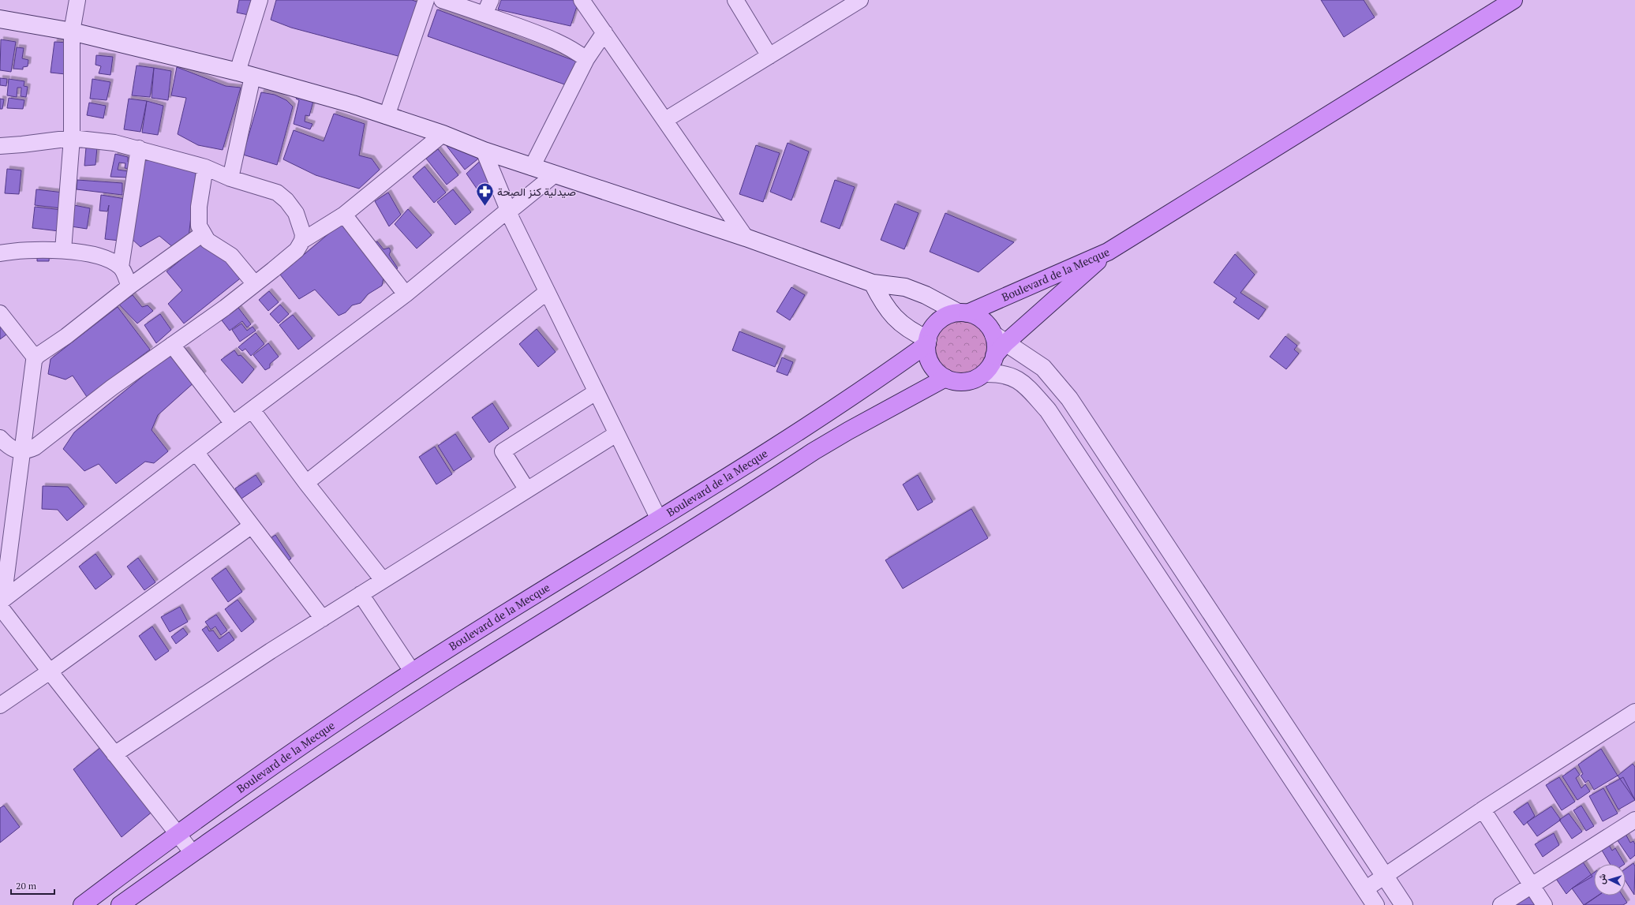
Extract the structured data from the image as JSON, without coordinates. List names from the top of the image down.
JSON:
{
  "streets": {
    "main road": ["Boulevard de la Mecque"]
  },
  "places": {
    "pharmacy": ["صيدلية كنز الصحة"]
  },
  "scale_bar": "20 m",
  "north": "left"
}
